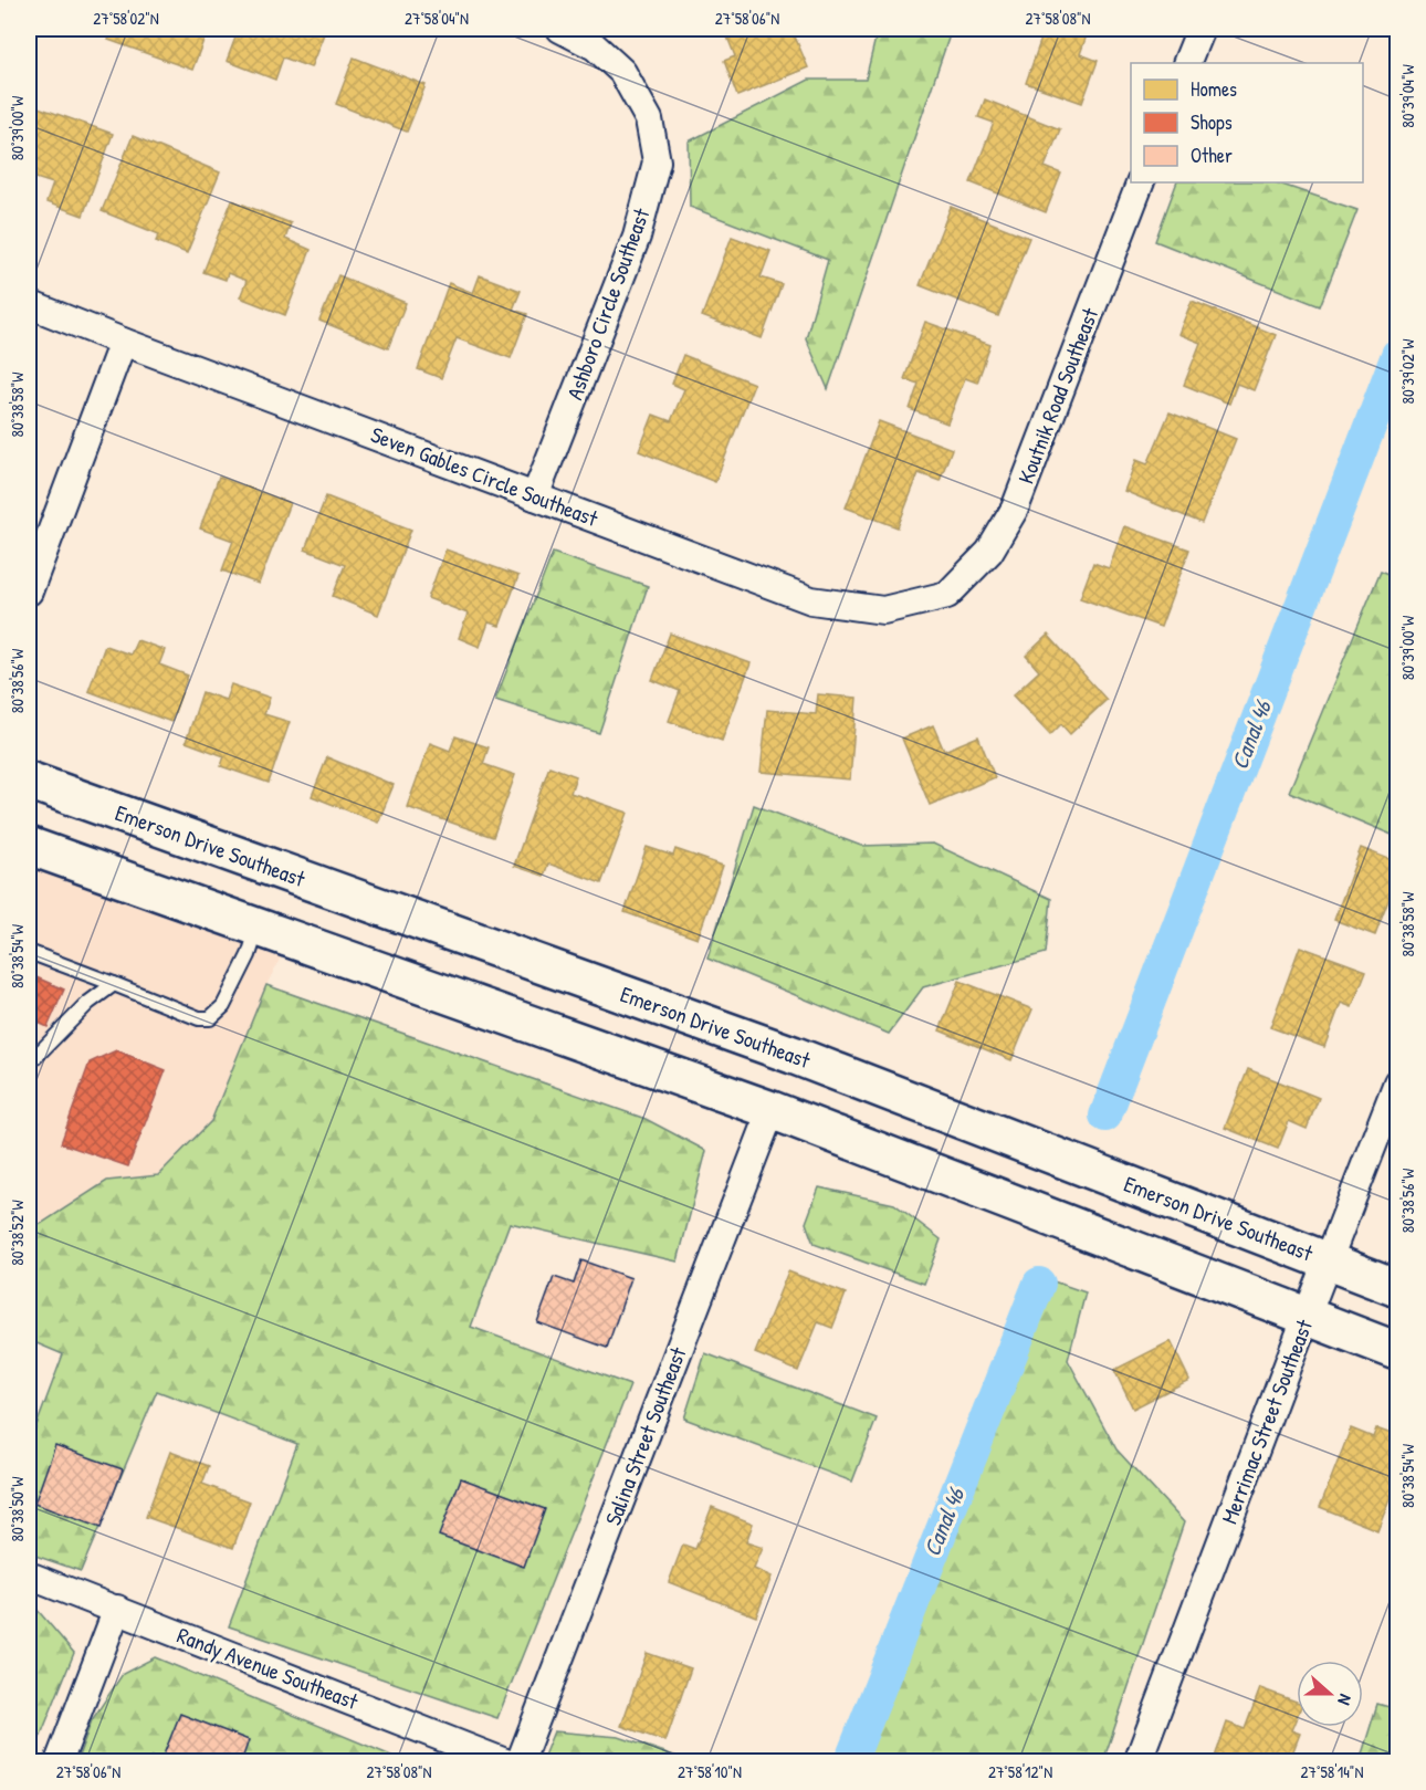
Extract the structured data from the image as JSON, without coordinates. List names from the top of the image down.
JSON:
{
  "streets": {
    "street": [
      "Ashboro Circle Southeast",
      "Koutnik Road Southeast",
      "Seven Gables Circle Southeast",
      "Emerson Drive Southeast",
      "Merrimac Street Southeast",
      "Salina Street Southeast",
      "Randy Avenue Southeast"
    ]
  },
  "crossings": [
    ["Ashboro Circle Southeast", "Seven Gables Circle Southeast"],
    ["Koutnik Road Southeast", "Seven Gables Circle Southeast"],
    ["Emerson Drive Southeast", "Merrimac Street Southeast"]
  ],
  "water": ["Canal 46"],
  "legend": ["Homes", "Shops", "Other"],
  "north": "right",
  "coordinates": [
    "27°58'02\"N",
    "27°58'04\"N",
    "27°58'06\"N",
    "27°58'08\"N",
    "80°39'04\"W",
    "80°39'00\"W",
    "80°39'02\"W",
    "80°38'58\"W",
    "80°38'56\"W",
    "80°38'54\"W",
    "80°38'52\"W",
    "80°38'50\"W",
    "27°58'10\"N",
    "27°58'12\"N",
    "27°58'14\"N"
  ]
}
